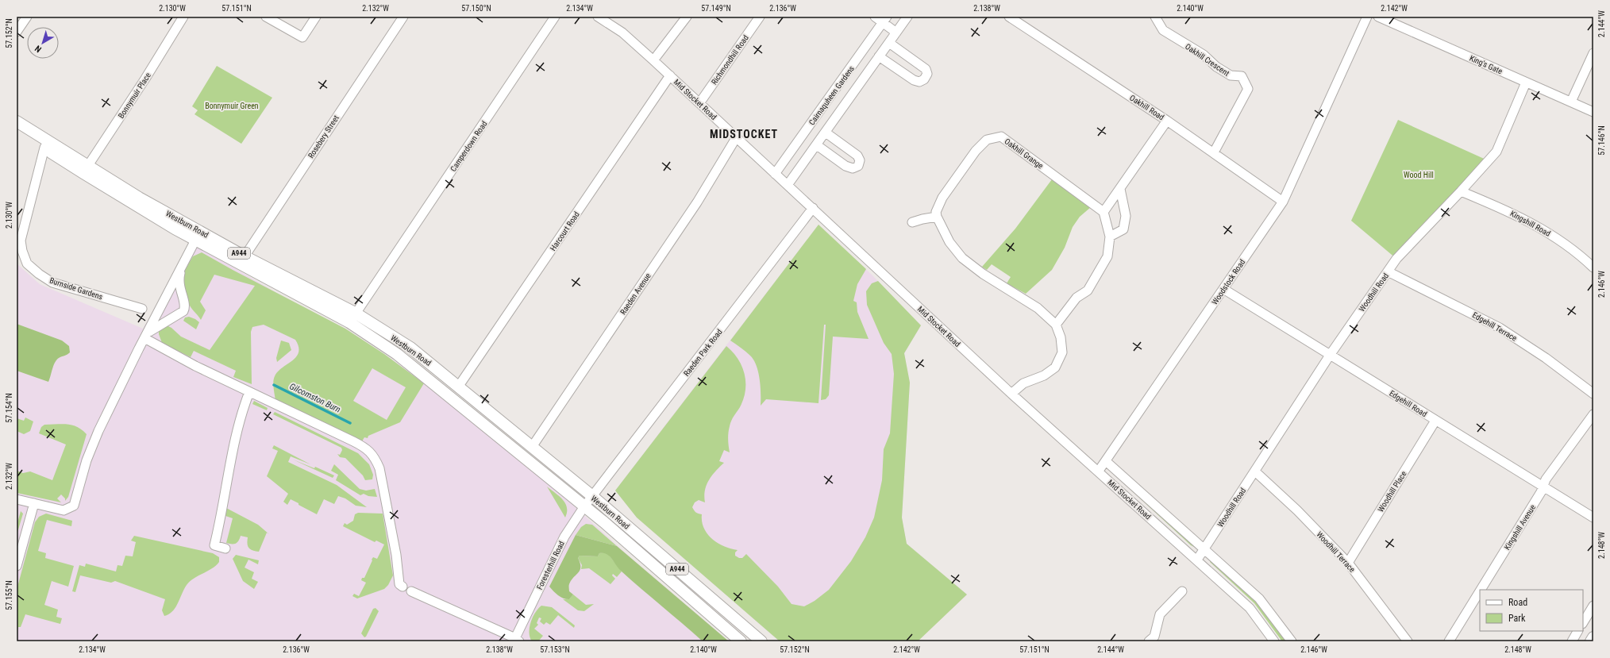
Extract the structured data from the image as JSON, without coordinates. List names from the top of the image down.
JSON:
{
  "streets": {
    "main road": ["Westburn Road", "A944"],
    "street": [
      "Richmondhill Road",
      "Oakhill Crescent",
      "King's Gate",
      "Bonnymuir Place",
      "Cairnaquheen Gardens",
      "Mid Stocket Road",
      "Oakhill Road",
      "Rosebery Street",
      "Camperdown Road",
      "Oakhill Grange",
      "Kingshill Road",
      "Harcourt Road",
      "Woodstock Road",
      "Burnside Gardens",
      "Woodhill Road",
      "Raeden Avenue",
      "Edgehill Terrace",
      "Raeden Park Road",
      "Edgehill Road",
      "Woodhill Place",
      "Kingshill Avenue",
      "Woodhill Terrace",
      "Foresterhill Road"
    ]
  },
  "crossings": [
    ["Richmondhill Road", "Mid Stocket Road"],
    ["Oakhill Crescent", "Oakhill Road"],
    ["King's Gate", "Woodhill Road"],
    ["Bonnymuir Place", "Westburn Road"],
    ["Cairnaquheen Gardens", "Mid Stocket Road"],
    ["Mid Stocket Road", "Harcourt Road"],
    ["Mid Stocket Road", "Woodstock Road"],
    ["Mid Stocket Road", "Woodhill Road"],
    ["Mid Stocket Road", "Raeden Avenue"],
    ["Mid Stocket Road", "Raeden Park Road"],
    ["Oakhill Road", "Woodstock Road"],
    ["Rosebery Street", "Westburn Road"],
    ["Camperdown Road", "Westburn Road"],
    ["Kingshill Road", "Woodhill Road"],
    ["Westburn Road", "Harcourt Road"],
    ["Westburn Road", "Burnside Gardens"],
    ["Westburn Road", "Raeden Avenue"],
    ["Westburn Road", "Raeden Park Road"],
    ["Westburn Road", "Foresterhill Road"],
    ["Woodstock Road", "Edgehill Road"],
    ["Woodhill Road", "Edgehill Terrace"],
    ["Woodhill Road", "Edgehill Road"],
    ["Woodhill Road", "Woodhill Terrace"],
    ["Raeden Park Road", "Foresterhill Road"],
    ["Edgehill Road", "Woodhill Place"],
    ["Edgehill Road", "Kingshill Avenue"],
    ["Woodhill Place", "Woodhill Terrace"]
  ],
  "districts": ["MIDSTOCKET"],
  "water": ["Gilcomston Burn"],
  "parks": ["Bonnymuir Green", "Wood Hill"],
  "legend": ["Road", "Park"],
  "north": "bottom left",
  "coordinates": [
    "2.130°W",
    "57.151°N",
    "2.132°W",
    "57.150°N",
    "2.134°W",
    "57.149°N",
    "2.136°W",
    "2.138°W",
    "2.140°W",
    "2.142°W",
    "2.144°W",
    "57.152°N",
    "57.146°N",
    "2.146°W",
    "57.154°N",
    "2.148°W",
    "57.155°N",
    "57.153°N"
  ]
}
